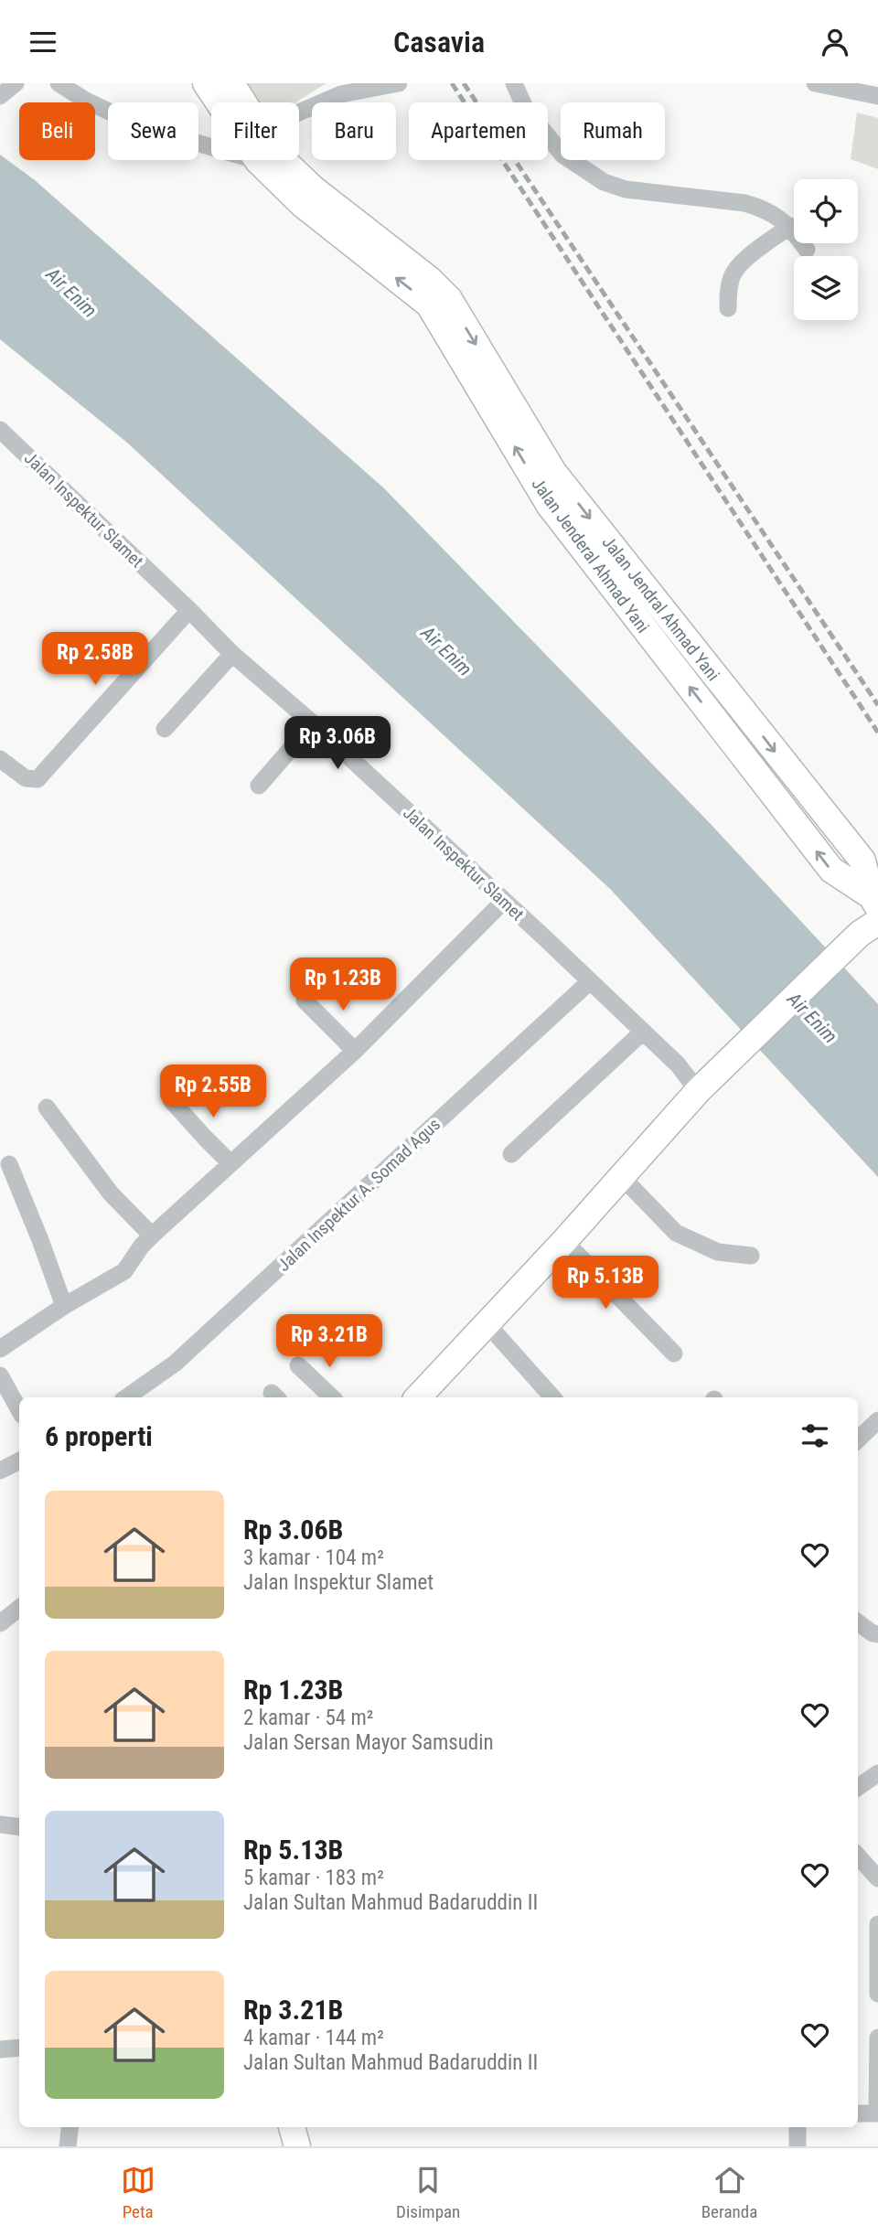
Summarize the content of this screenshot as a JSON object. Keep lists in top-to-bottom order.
{
  "streets": {
    "highway": ["Jalan Jenderal Ahmad Yani", "Jalan Jendral Ahmad Yani"],
    "street": ["Jalan Inspektur Slamet", "Jalan Inspektur A. Somad Agus"]
  },
  "crossings": [
    ["Jalan Inspektur Slamet", "Jalan Inspektur A. Somad Agus"],
    ["Jalan Jenderal Ahmad Yani", "Jalan Jendral Ahmad Yani"]
  ],
  "one_way": ["Jalan Jenderal Ahmad Yani", "Jalan Jendral Ahmad Yani"],
  "water": ["Air Enim"],
  "page": {
    "header": "Casavia",
    "chip": [
      "Beli",
      "Sewa",
      "Filter",
      "Baru",
      "Apartemen",
      "Rumah"
    ],
    "price": [
      "Rp 2.58B",
      "Rp 3.06B",
      "Rp 1.23B",
      "Rp 2.55B",
      "Rp 5.13B",
      "Rp 3.21B"
    ],
    "heading": "6 properti",
    "list": [
      {
        "name": "Rp 3.06B",
        "note": "3 kamar · 104 m² · Jalan Inspektur Slamet"
      },
      {
        "name": "Rp 1.23B",
        "note": "2 kamar · 54 m² · Jalan Sersan Mayor Samsudin"
      },
      {
        "name": "Rp 5.13B",
        "note": "5 kamar · 183 m² · Jalan Sultan Mahmud Badaruddin II"
      },
      {
        "name": "Rp 3.21B",
        "note": "4 kamar · 144 m² · Jalan Sultan Mahmud Badaruddin II"
      }
    ],
    "tabs": ["Peta", "Disimpan", "Beranda"]
  }
}
